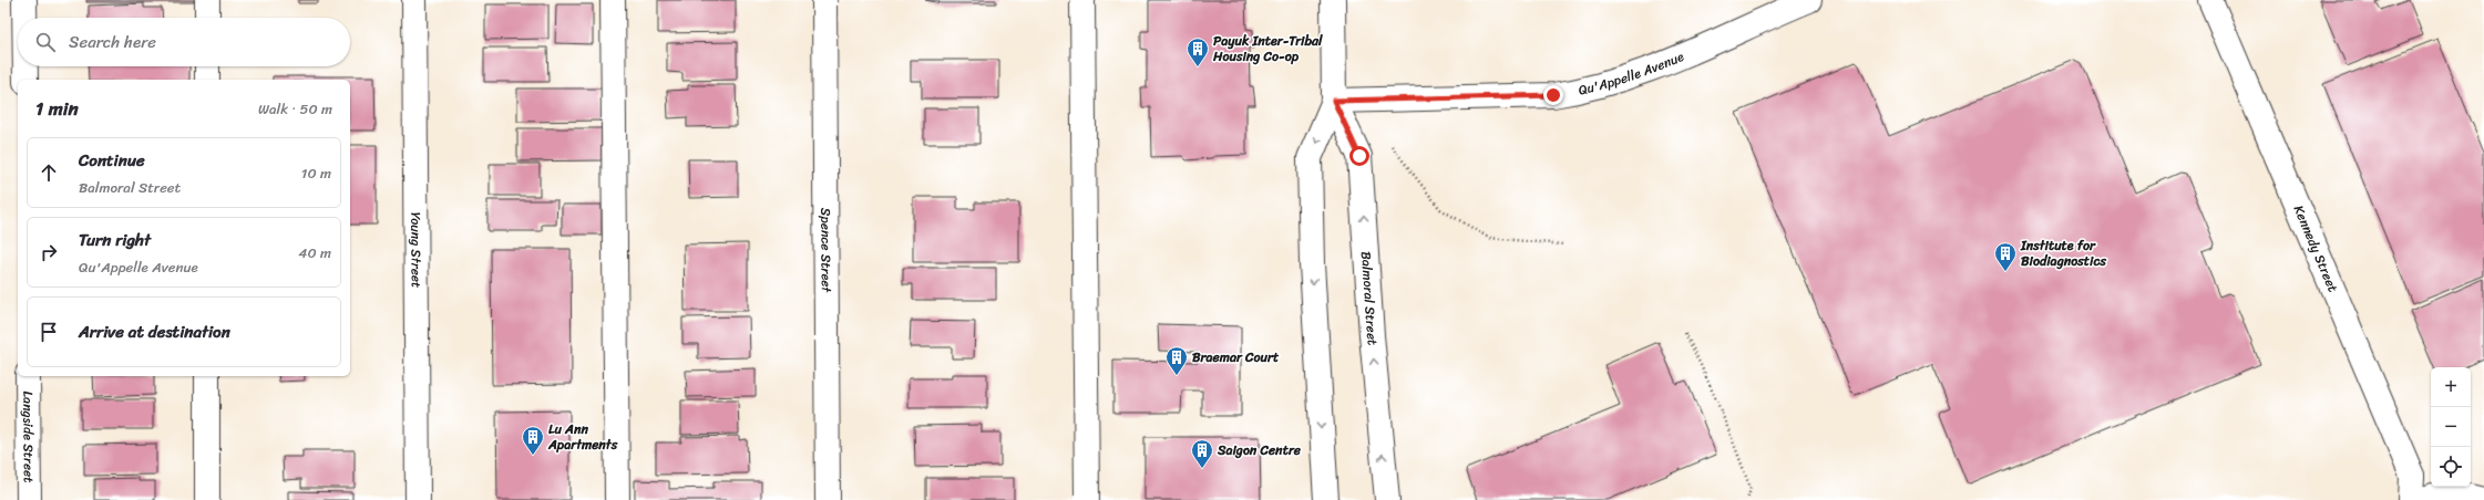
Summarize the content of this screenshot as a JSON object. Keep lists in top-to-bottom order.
{
  "streets": {
    "street": [
      "Qu'Appelle Avenue",
      "Kennedy Street",
      "Young Street",
      "Spence Street",
      "Balmoral Street",
      "Langside Street"
    ]
  },
  "crossings": [
    ["Qu'Appelle Avenue", "Balmoral Street"]
  ],
  "places": {
    "building": [
      "Payuk Inter-Tribal Housing Co-op",
      "Institute for Biodiagnostics",
      "Braemar Court",
      "Lu Ann Apartments",
      "Saigon Centre"
    ]
  },
  "page": {
    "search": "Search here",
    "heading": ["1 min", "Walk · 50 m"],
    "list": [
      ["Continue", "Balmoral Street", "10 m"],
      ["Turn right", "Qu'Appelle Avenue", "40 m"],
      "Arrive at destination"
    ],
    "map_buttons": ["+", "−"]
  }
}
